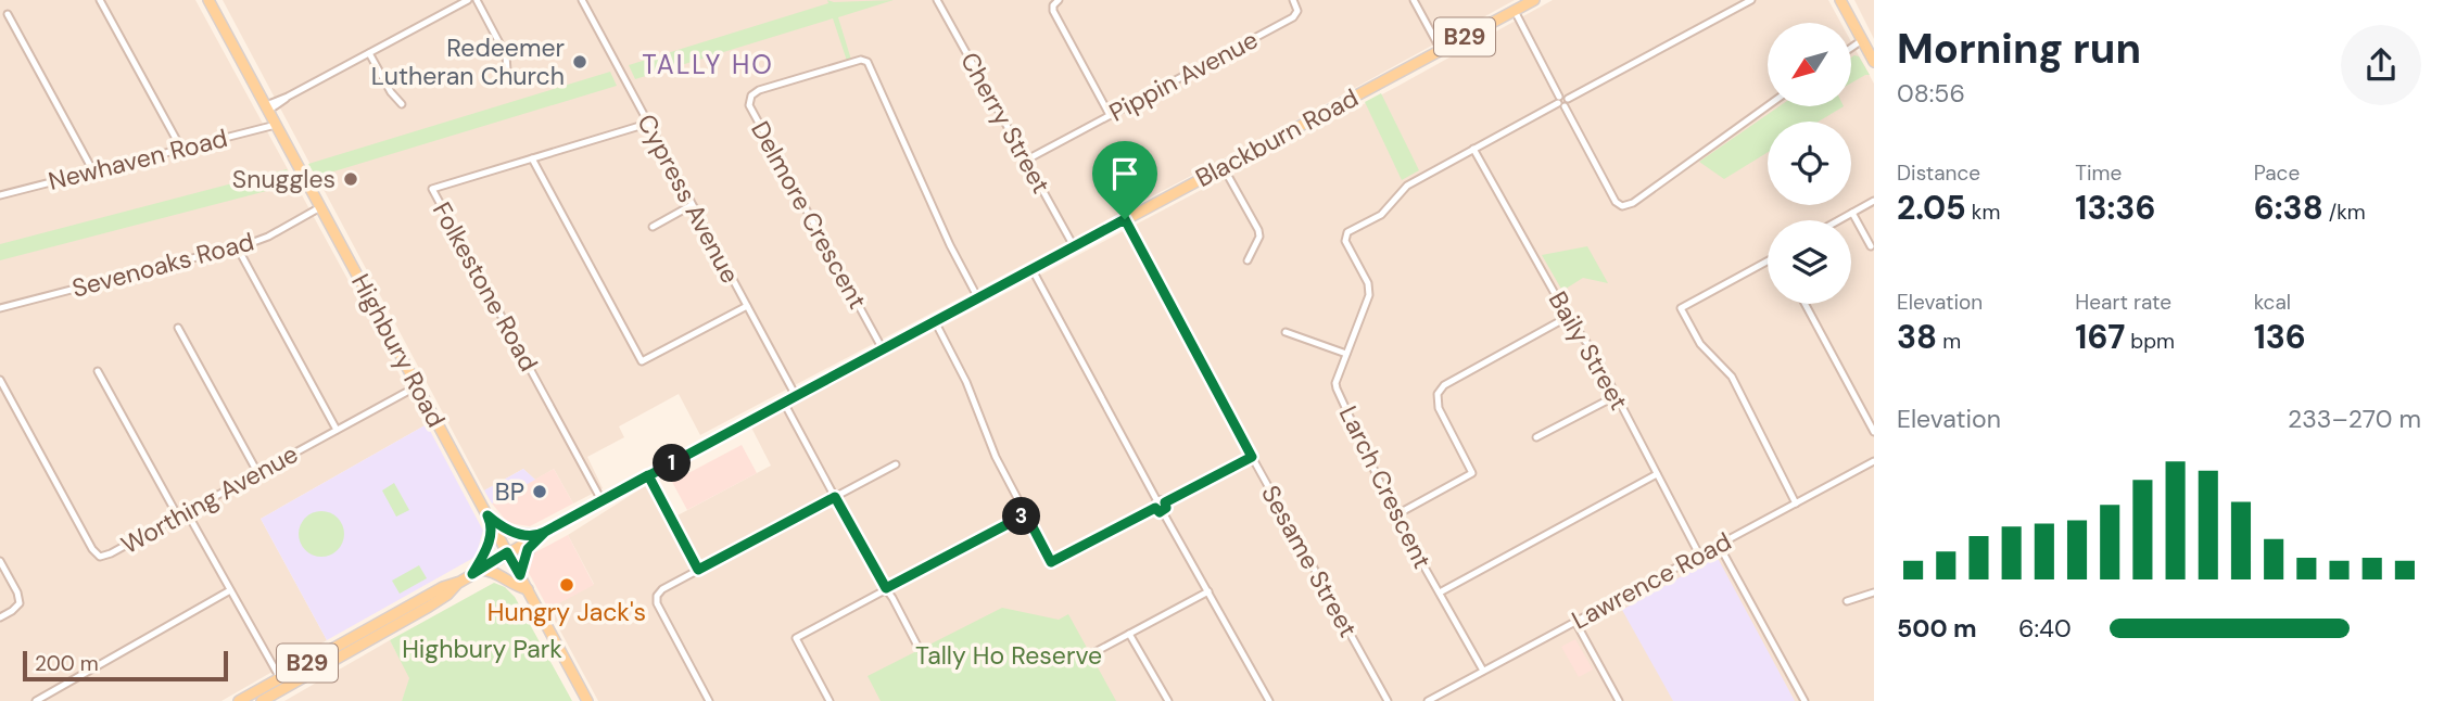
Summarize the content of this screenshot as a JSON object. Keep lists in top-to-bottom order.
{
  "streets": {
    "main road": ["B29", "Blackburn Road", "Highbury Road"],
    "street": [
      "Pippin Avenue",
      "Cherry Street",
      "Newhaven Road",
      "Cypress Avenue",
      "Delmore Crescent",
      "Sevenoaks Road",
      "Folkestone Road",
      "Baily Street",
      "Larch Crescent",
      "Worthing Avenue",
      "Sesame Street",
      "Lawrence Road"
    ]
  },
  "crossings": [
    ["Pippin Avenue", "Cherry Street"],
    ["Cherry Street", "Blackburn Road"],
    ["Blackburn Road", "Cypress Avenue"],
    ["Blackburn Road", "Delmore Crescent"],
    ["Blackburn Road", "Folkestone Road"],
    ["Blackburn Road", "Highbury Road"],
    ["Blackburn Road", "Sesame Street"],
    ["Newhaven Road", "Highbury Road"],
    ["Cypress Avenue", "Folkestone Road"],
    ["Sevenoaks Road", "Highbury Road"],
    ["Highbury Road", "Worthing Avenue"],
    ["Baily Street", "Larch Crescent"],
    ["Baily Street", "Lawrence Road"],
    ["Larch Crescent", "Lawrence Road"]
  ],
  "districts": ["TALLY HO"],
  "parks": ["Highbury Park", "Tally Ho Reserve"],
  "places": [
    "Redeemer Lutheran Church",
    "Snuggles",
    "BP",
    "Hungry Jack's"
  ],
  "scale_bar": "200 m",
  "north": "bottom left",
  "page": {
    "heading": ["Morning run", "08:56"],
    "stats": [
      ["Distance", "2.05 km"],
      ["Time", "13:36"],
      ["Pace", "6:38 /km"],
      ["Elevation", "38 m"],
      ["Heart rate", "167 bpm"],
      ["kcal", "136"]
    ],
    "chart": ["Elevation", "233–270 m"],
    "pins": ["1", "3"],
    "list": [
      {
        "name": "500 m",
        "note": "6:40"
      }
    ],
    "scale": "200 m"
  }
}
